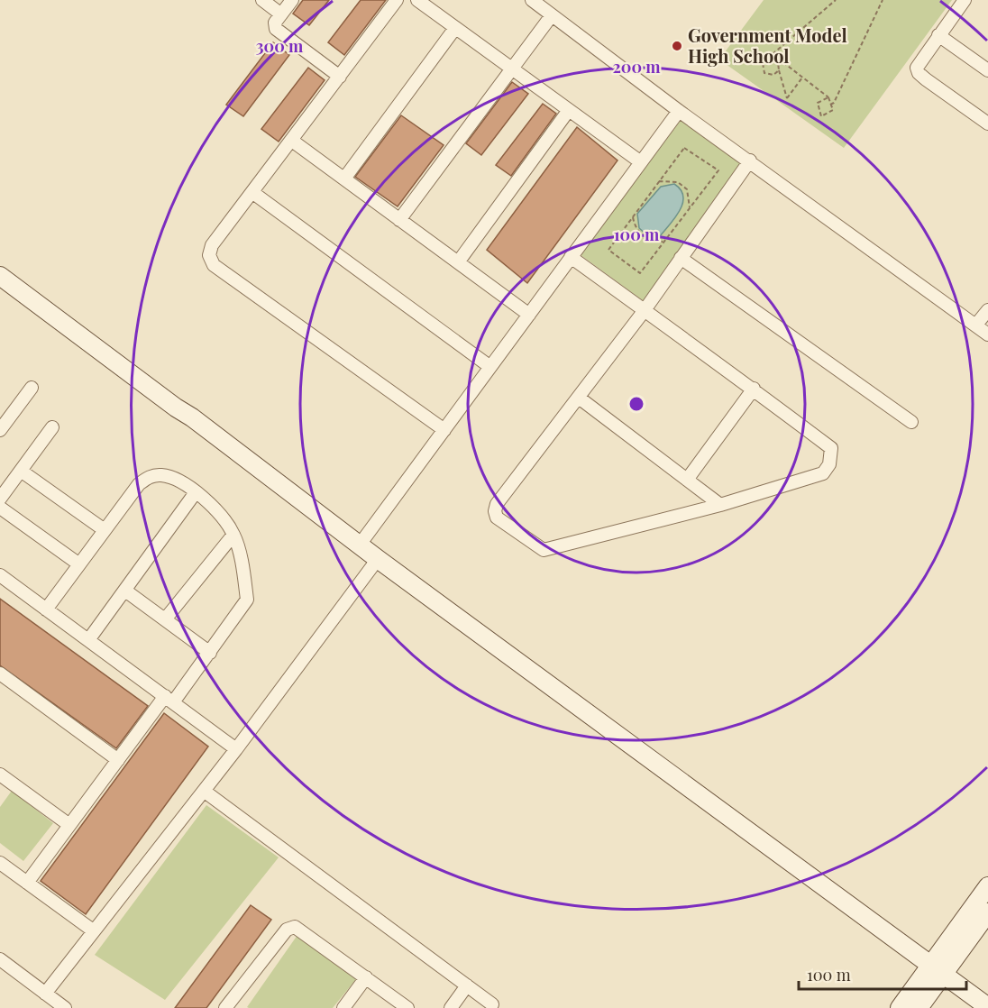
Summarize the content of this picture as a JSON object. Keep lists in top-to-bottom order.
{
  "places": ["Government Model High School"],
  "scale_bar": "100 m",
  "rings": ["300 m", "200 m", "100 m"]
}
